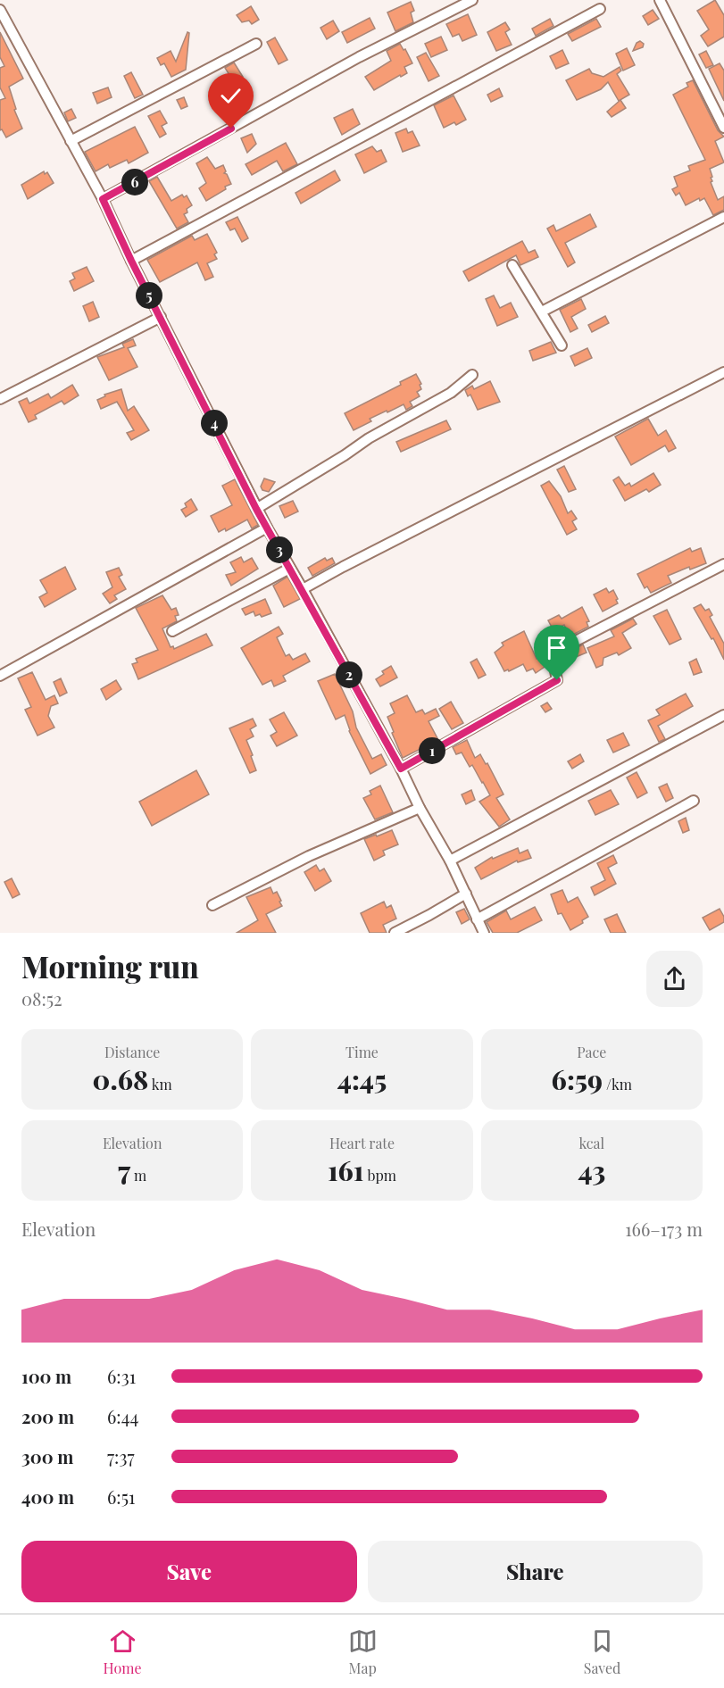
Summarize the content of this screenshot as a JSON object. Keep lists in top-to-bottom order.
{
  "page": {
    "pins": [
      "6",
      "5",
      "4",
      "3",
      "2",
      "1"
    ],
    "heading": ["Morning run", "08:52"],
    "stats": [
      ["Distance", "0.68 km"],
      ["Time", "4:45"],
      ["Pace", "6:59 /km"],
      ["Elevation", "7 m"],
      ["Heart rate", "161 bpm"],
      ["kcal", "43"]
    ],
    "chart": ["Elevation", "166–173 m"],
    "list": [
      {
        "name": "100 m",
        "note": "6:31"
      },
      {
        "name": "200 m",
        "note": "6:44"
      },
      {
        "name": "300 m",
        "note": "7:37"
      },
      {
        "name": "400 m",
        "note": "6:51"
      }
    ],
    "buttons": ["Save", "Share"],
    "tabs": ["Home", "Map", "Saved"]
  }
}
